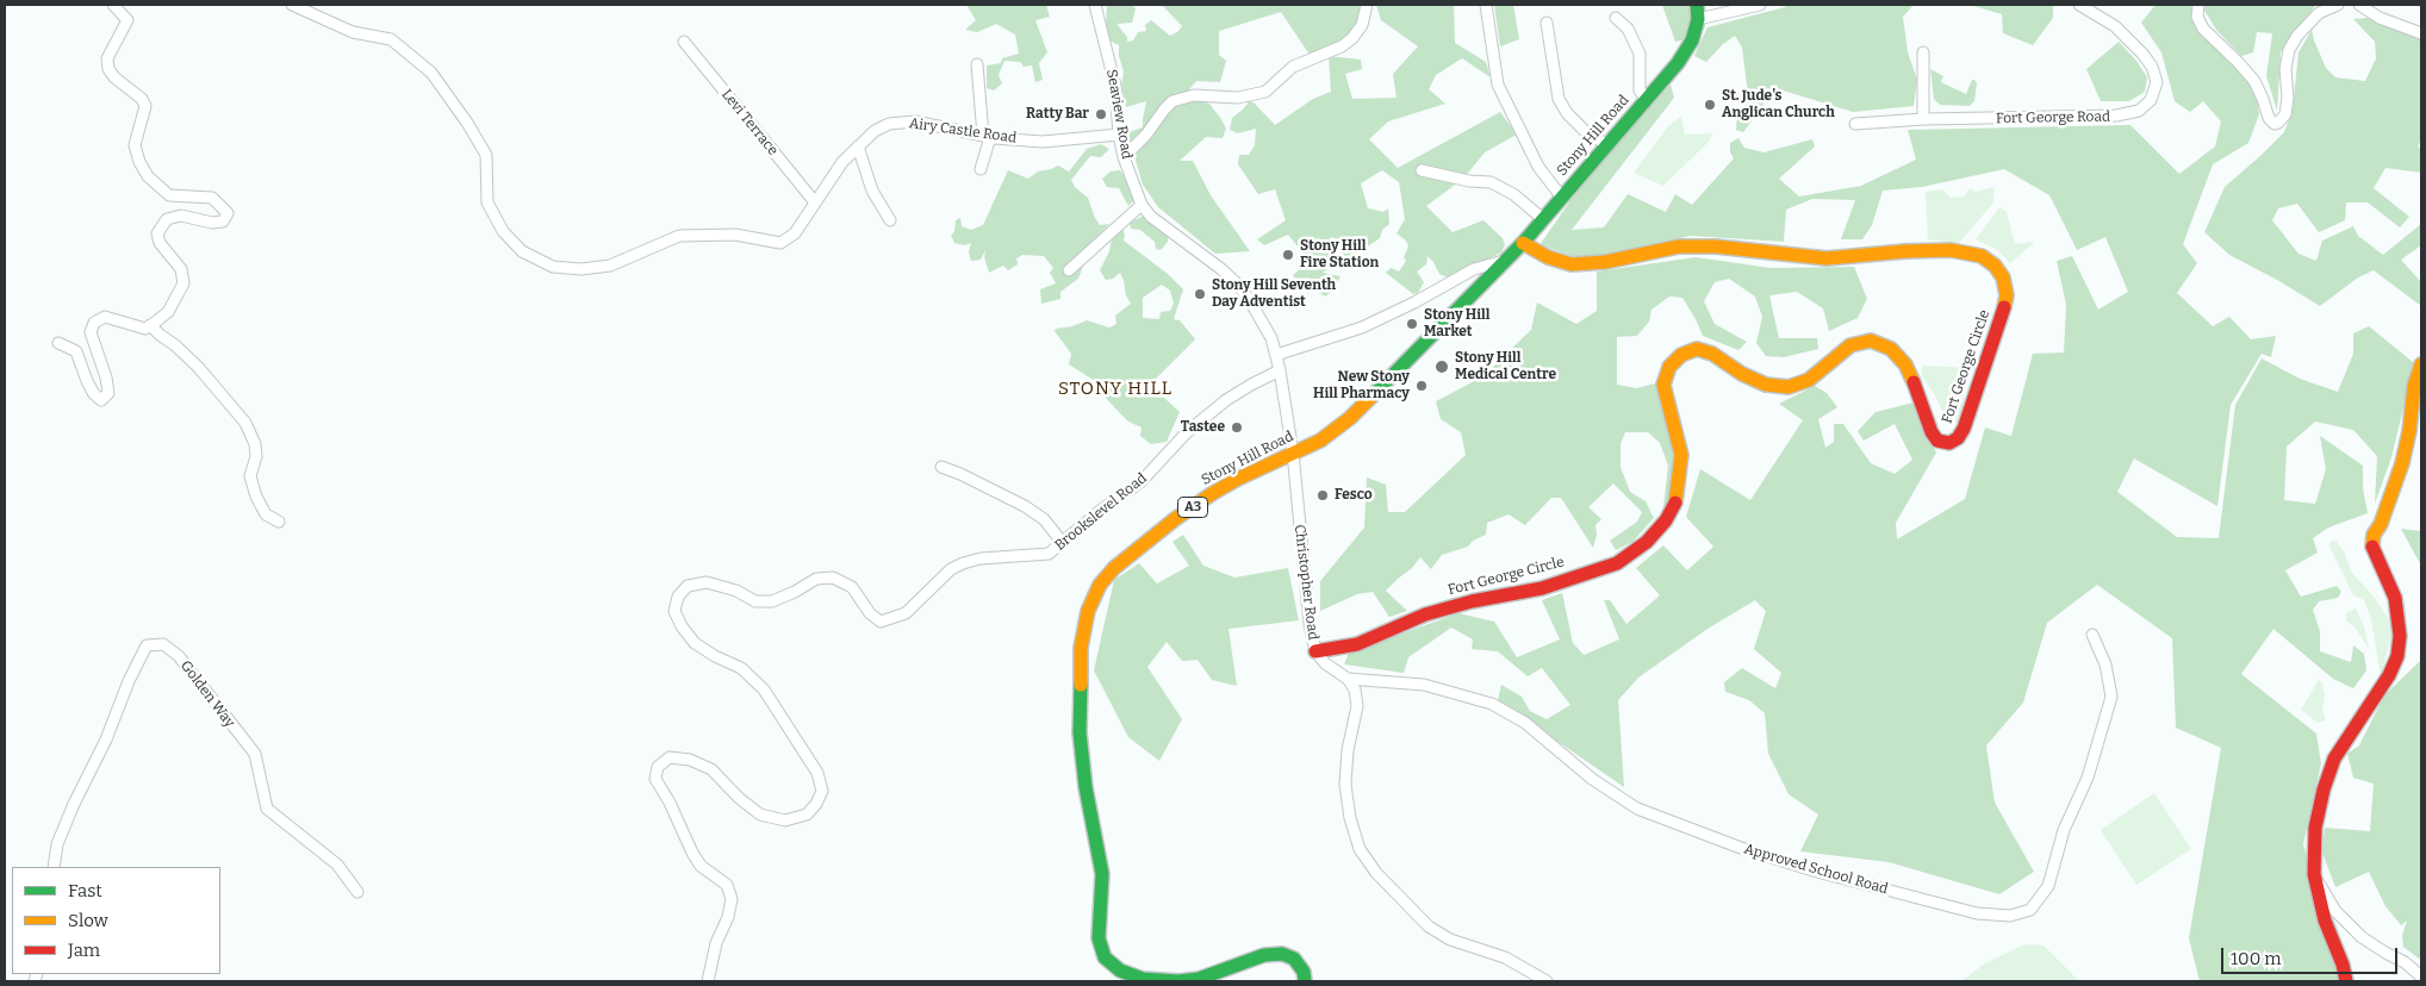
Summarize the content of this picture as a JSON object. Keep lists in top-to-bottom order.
{
  "streets": {
    "street": [
      "Seaview Road",
      "Fort George Road",
      "Levi Terrace",
      "Airy Castle Road",
      "Stony Hill Road",
      "Fort George Circle",
      "A3",
      "Brookslevel Road",
      "Christopher Road",
      "Golden Way",
      "Approved School Road"
    ]
  },
  "crossings": [
    ["Seaview Road", "Airy Castle Road"],
    ["Seaview Road", "Stony Hill Road"],
    ["Seaview Road", "Brookslevel Road"],
    ["Seaview Road", "Christopher Road"],
    ["Levi Terrace", "Airy Castle Road"],
    ["Stony Hill Road", "Fort George Circle"],
    ["Stony Hill Road", "Christopher Road"],
    ["Fort George Circle", "Christopher Road"],
    ["Christopher Road", "Approved School Road"]
  ],
  "districts": ["STONY HILL"],
  "places": [
    "St. Jude's Anglican Church",
    "Ratty Bar",
    "Stony Hill Fire Station",
    "Stony Hill Seventh Day Adventist",
    "Stony Hill Market",
    "Stony Hill Medical Centre",
    "New Stony Hill Pharmacy",
    "Tastee",
    "Fesco"
  ],
  "legend": ["Fast", "Slow", "Jam"],
  "scale_bar": "100 m"
}
